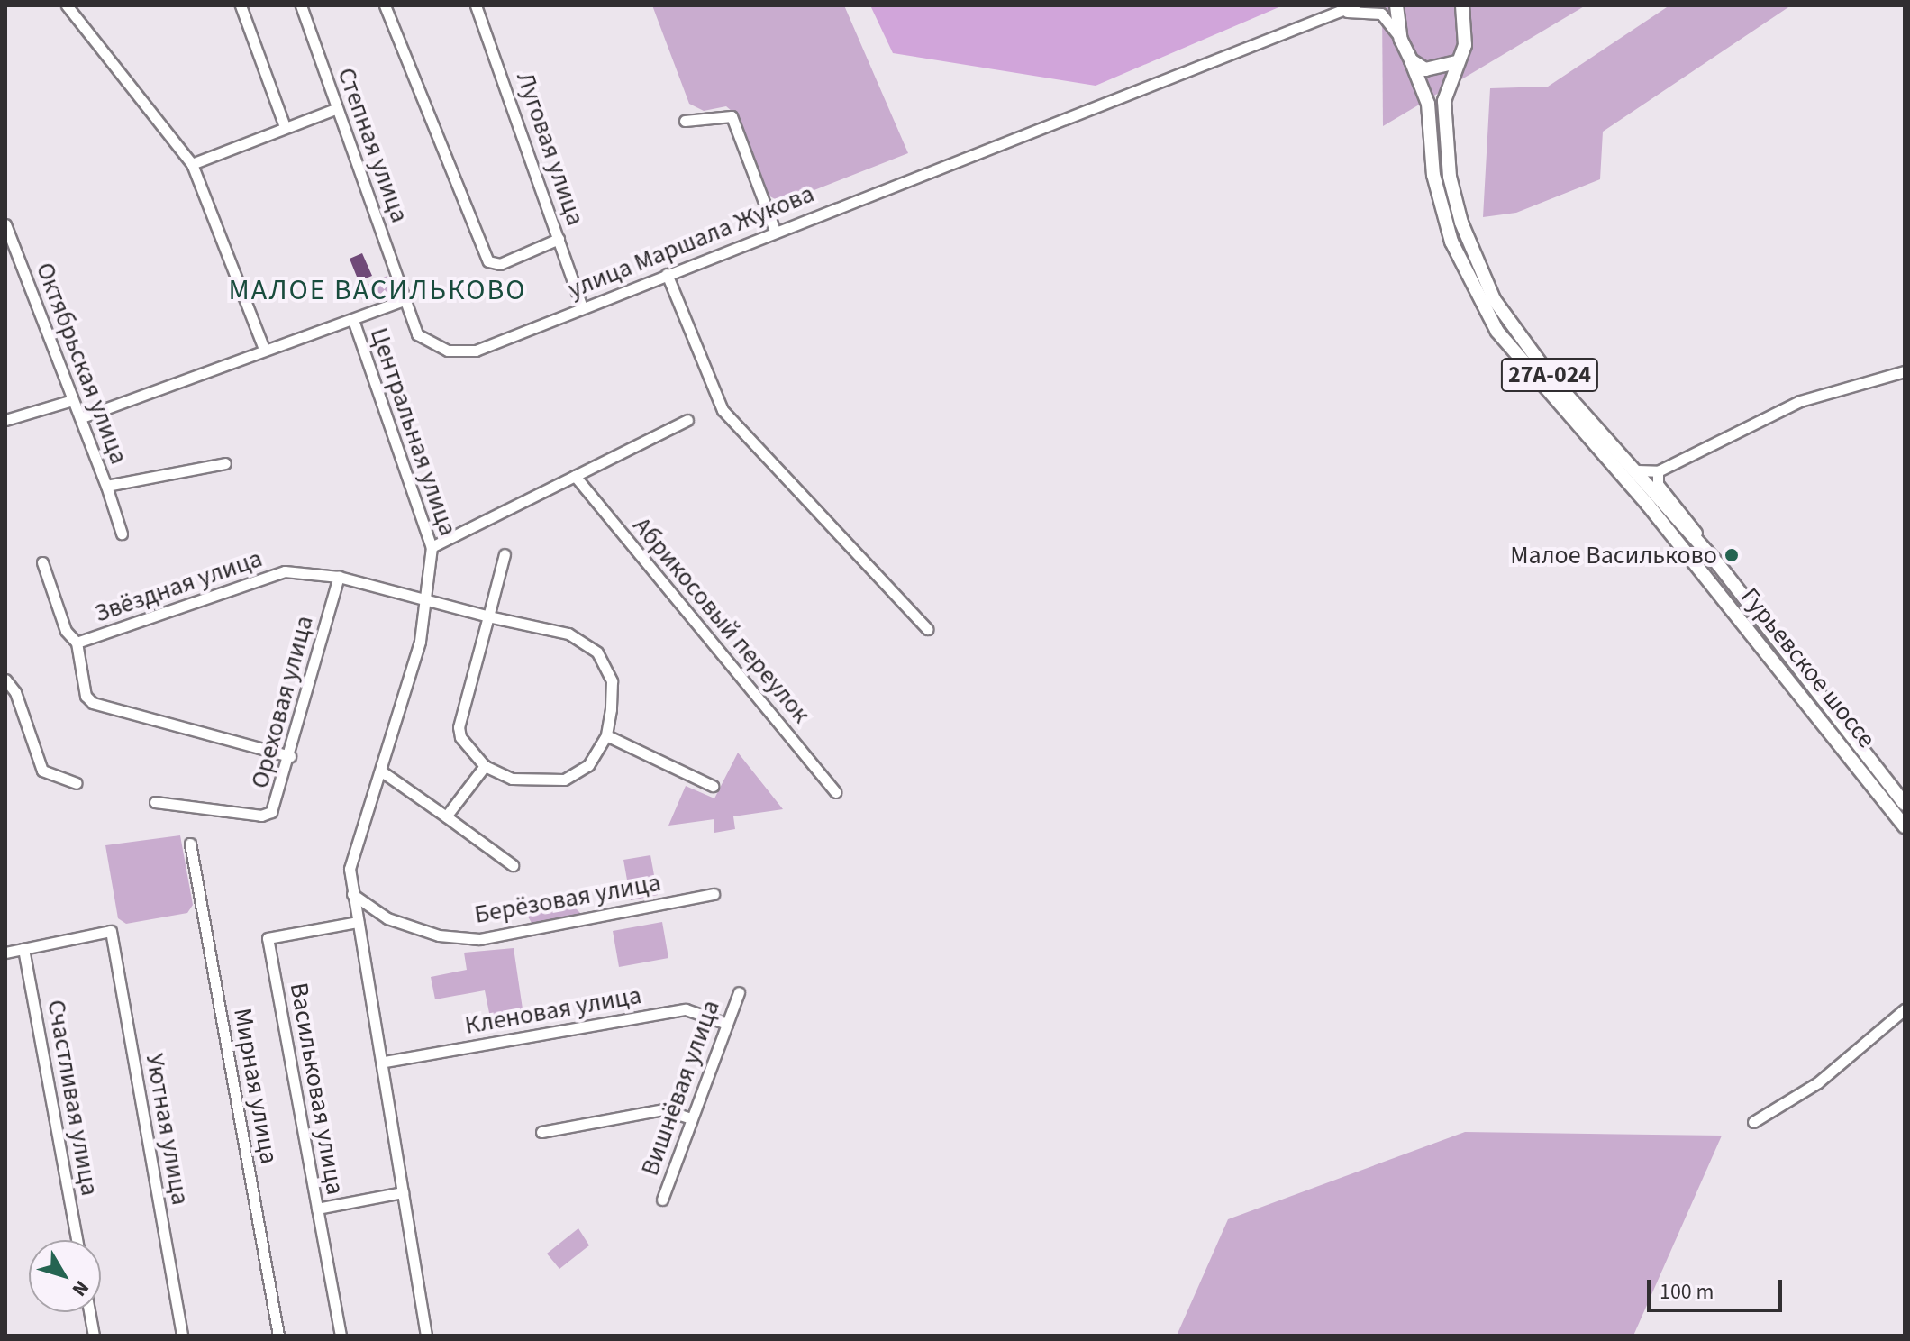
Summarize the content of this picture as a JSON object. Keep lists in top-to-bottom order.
{
  "streets": {
    "main road": ["27А-024", "Гурьевское шоссе"],
    "street": [
      "Степная улица",
      "Луговая улица",
      "улица Маршала Жукова",
      "Октябрьская улица",
      "Центральная улица",
      "Звёздная улица",
      "Абрикосовый переулок",
      "Ореховая улица",
      "Берёзовая улица",
      "Кленовая улица",
      "Мирная улица",
      "Вишнёвая улица",
      "Васильковая улица",
      "Счастливая улица",
      "Уютная улица"
    ]
  },
  "crossings": [
    ["Степная улица", "улица Маршала Жукова"],
    ["Луговая улица", "улица Маршала Жукова"],
    ["улица Маршала Жукова", "27А-024"],
    ["27А-024", "Гурьевское шоссе"],
    ["Центральная улица", "Берёзовая улица"],
    ["Центральная улица", "Кленовая улица"],
    ["Центральная улица", "Васильковая улица"],
    ["Звёздная улица", "Ореховая улица"],
    ["Кленовая улица", "Вишнёвая улица"],
    ["Счастливая улица", "Уютная улица"]
  ],
  "districts": ["МАЛОЕ ВАСИЛЬКОВО"],
  "places": ["Малое Васильково"],
  "scale_bar": "100 m",
  "north": "bottom right"
}
